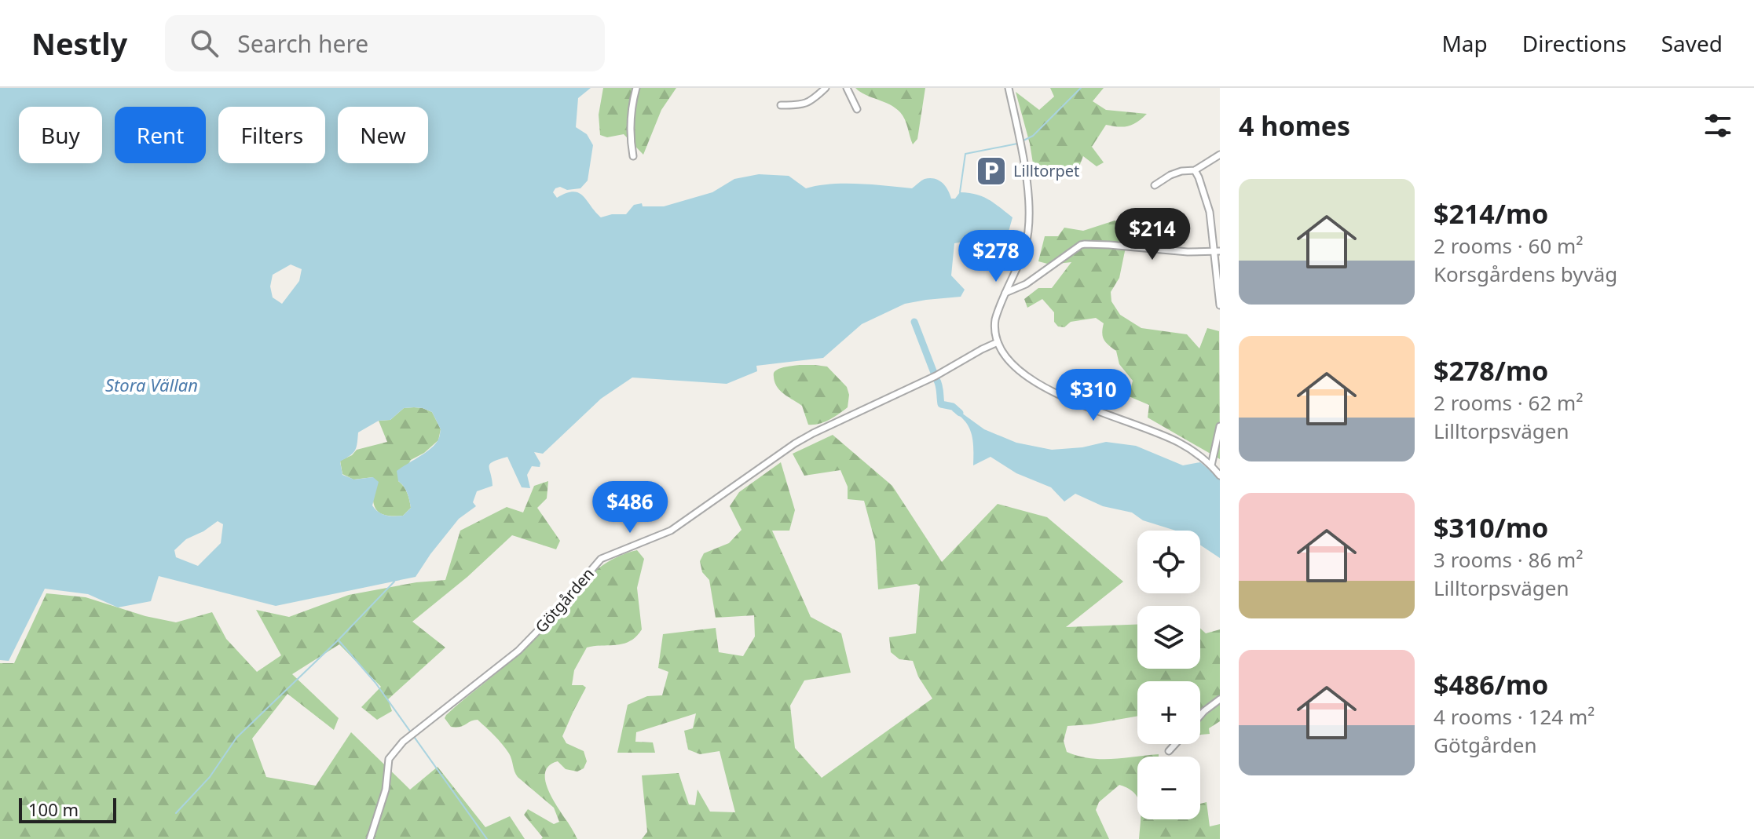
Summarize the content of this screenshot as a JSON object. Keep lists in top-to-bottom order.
{
  "streets": {
    "street": ["Götgården"]
  },
  "water": ["Stora Vällan"],
  "places": {
    "parking": ["Lilltorpet"]
  },
  "scale_bar": "100 m",
  "page": {
    "header": "Nestly",
    "search": "Search here",
    "nav": ["Map", "Directions", "Saved"],
    "heading": "4 homes",
    "chip": [
      "Buy",
      "Rent",
      "Filters",
      "New"
    ],
    "list": [
      {
        "name": "$214/mo",
        "note": "2 rooms · 60 m² · Korsgårdens byväg"
      },
      {
        "name": "$278/mo",
        "note": "2 rooms · 62 m² · Lilltorpsvägen"
      },
      {
        "name": "$310/mo",
        "note": "3 rooms · 86 m² · Lilltorpsvägen"
      },
      {
        "name": "$486/mo",
        "note": "4 rooms · 124 m² · Götgården"
      }
    ],
    "price": [
      "$214",
      "$278",
      "$310",
      "$486"
    ],
    "map_buttons": ["+", "−"],
    "scale": "100 m"
  }
}
